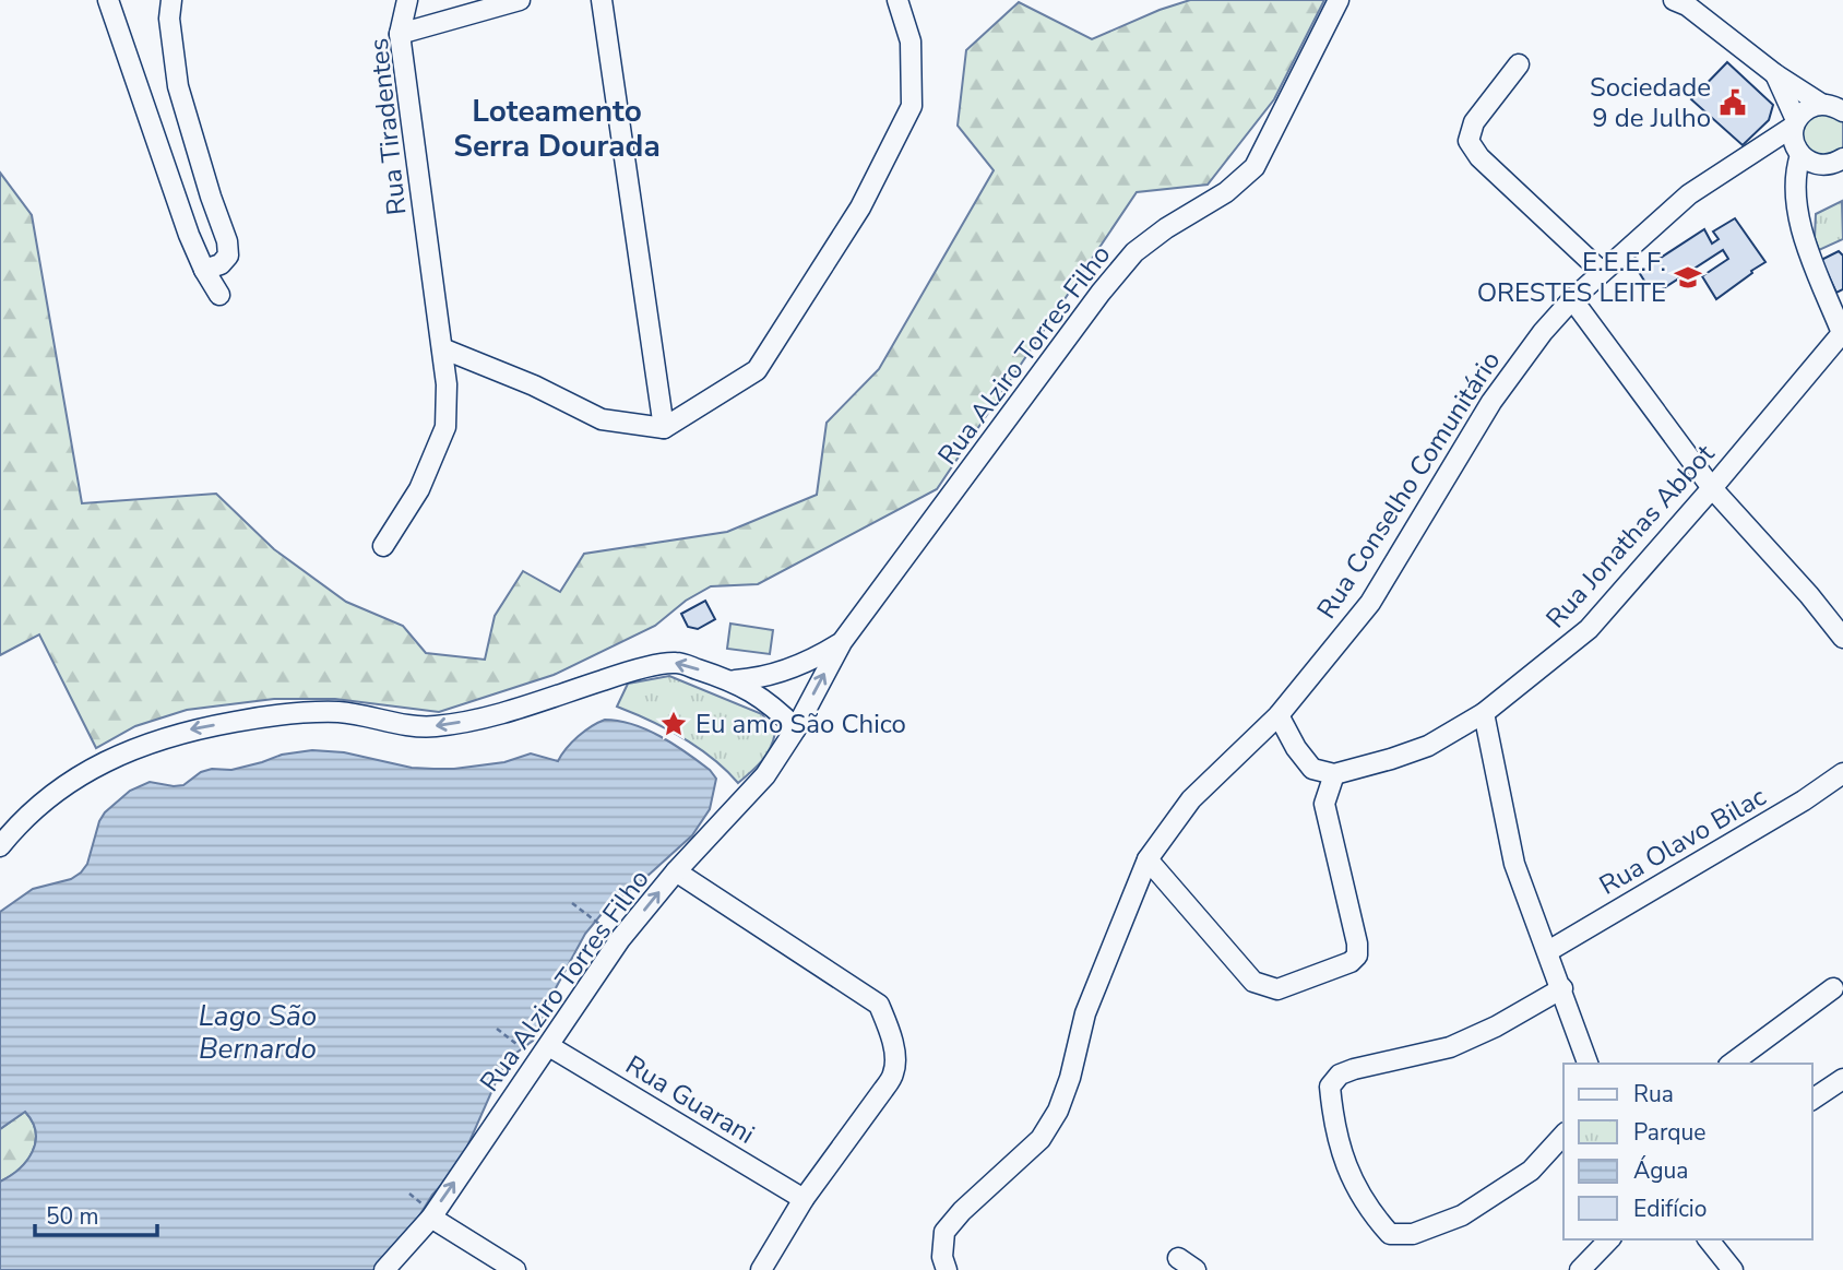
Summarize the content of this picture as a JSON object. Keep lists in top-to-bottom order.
{
  "streets": {
    "street": [
      "Rua Tiradentes",
      "Rua Alziro Torres Filho",
      "Rua Conselho Comunitário",
      "Rua Jonathas Abbot",
      "Rua Olavo Bilac",
      "Rua Guarani"
    ]
  },
  "crossings": [
    ["Rua Alziro Torres Filho", "Rua Guarani"]
  ],
  "districts": ["Loteamento Serra Dourada"],
  "water": ["Lago São Bernardo"],
  "places": {
    "public building": ["Sociedade 9 de Julho"],
    "school or university": ["E.E.E.F. ORESTES LEITE"],
    "place": ["Eu amo São Chico"]
  },
  "legend": [
    "Rua",
    "Parque",
    "Água",
    "Edifício"
  ],
  "scale_bar": "50 m"
}
